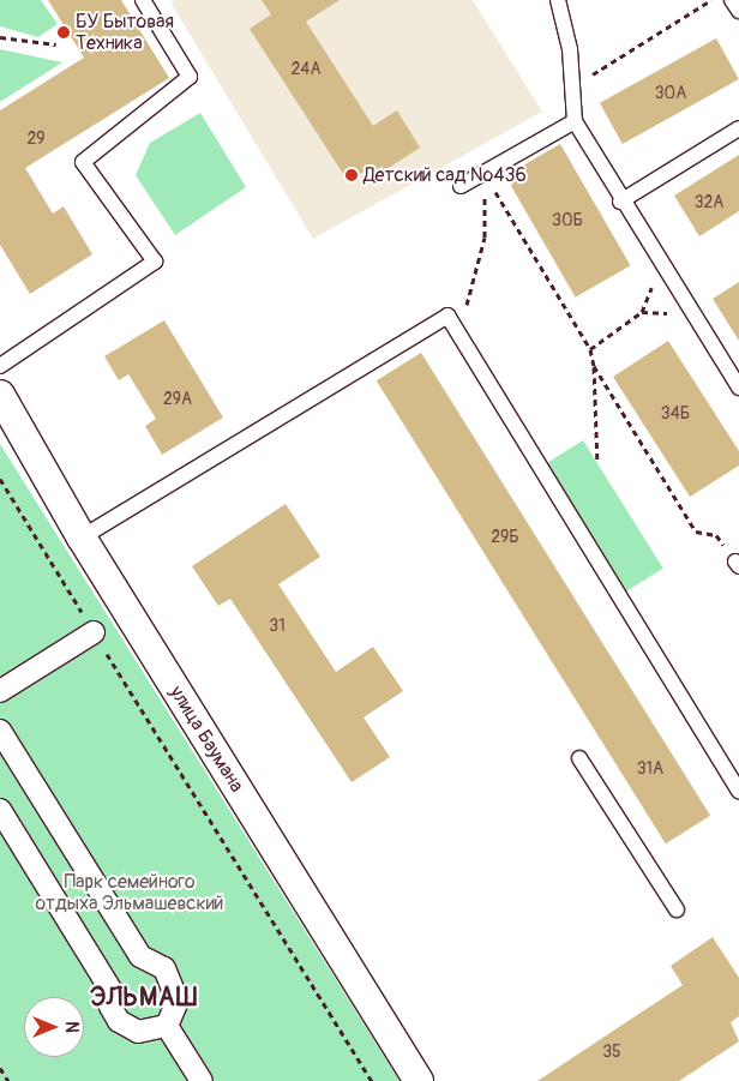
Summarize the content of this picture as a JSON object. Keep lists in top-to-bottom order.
{
  "streets": {
    "street": ["улица Баумана"]
  },
  "districts": ["ЭЛЬМАШ"],
  "parks": ["Парк семейного отдыха Эльмашевский"],
  "places": ["БУ Бытовая Техника", "Детский сад №436"],
  "house_numbers": [
    "24А",
    "30А",
    "29",
    "32А",
    "30Б",
    "29А",
    "34Б",
    "29Б",
    "31",
    "31А",
    "35"
  ],
  "north": "right"
}
